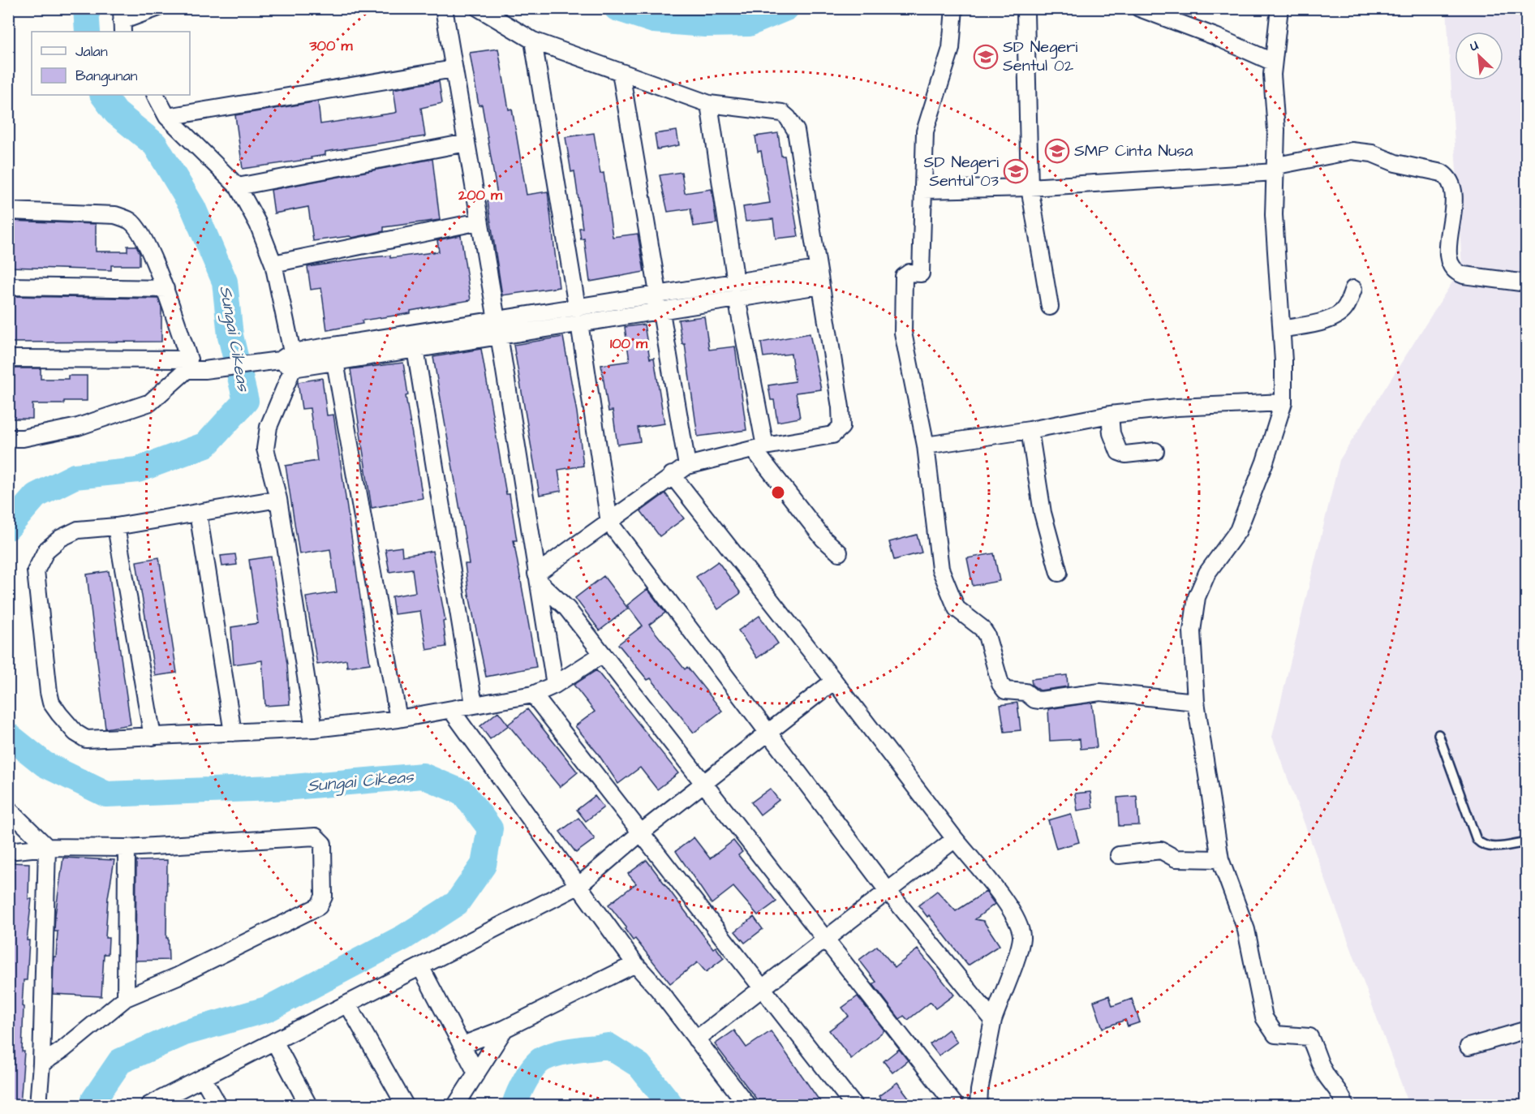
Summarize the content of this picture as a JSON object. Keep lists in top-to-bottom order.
{
  "water": ["Sungai Cikeas"],
  "places": {
    "school or university": ["SD Negeri Sentul 02", "SMP Cinta Nusa", "SD Negeri Sentul 03"]
  },
  "legend": ["Jalan", "Bangunan"],
  "north": "top left",
  "rings": ["300 m", "200 m", "100 m"]
}
